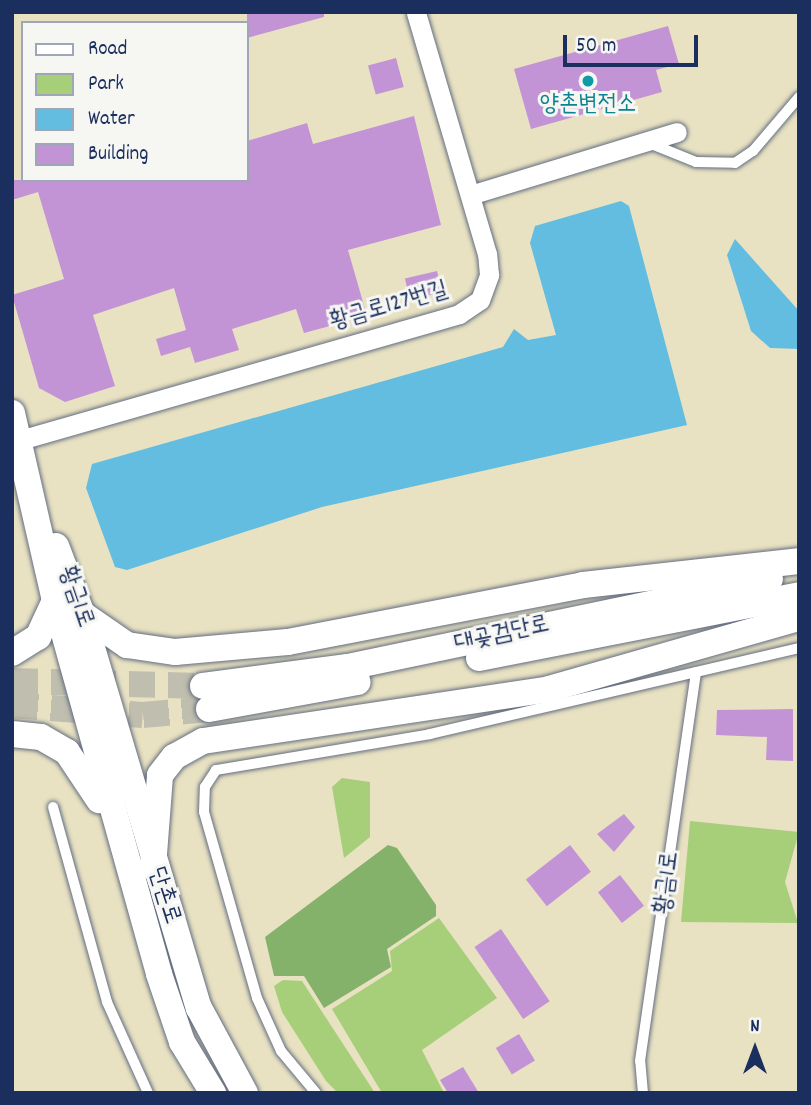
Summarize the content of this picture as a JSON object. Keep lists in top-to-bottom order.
{
  "streets": {
    "main road": ["황금1로", "대곶검단로", "단촌로"],
    "street": ["황금로127번길"]
  },
  "crossings": [
    ["황금로127번길", "황금1로"],
    ["황금1로", "단촌로"]
  ],
  "places": ["양촌변전소"],
  "legend": [
    "Road",
    "Park",
    "Water",
    "Building"
  ],
  "scale_bar": "50 m",
  "north": "top"
}
